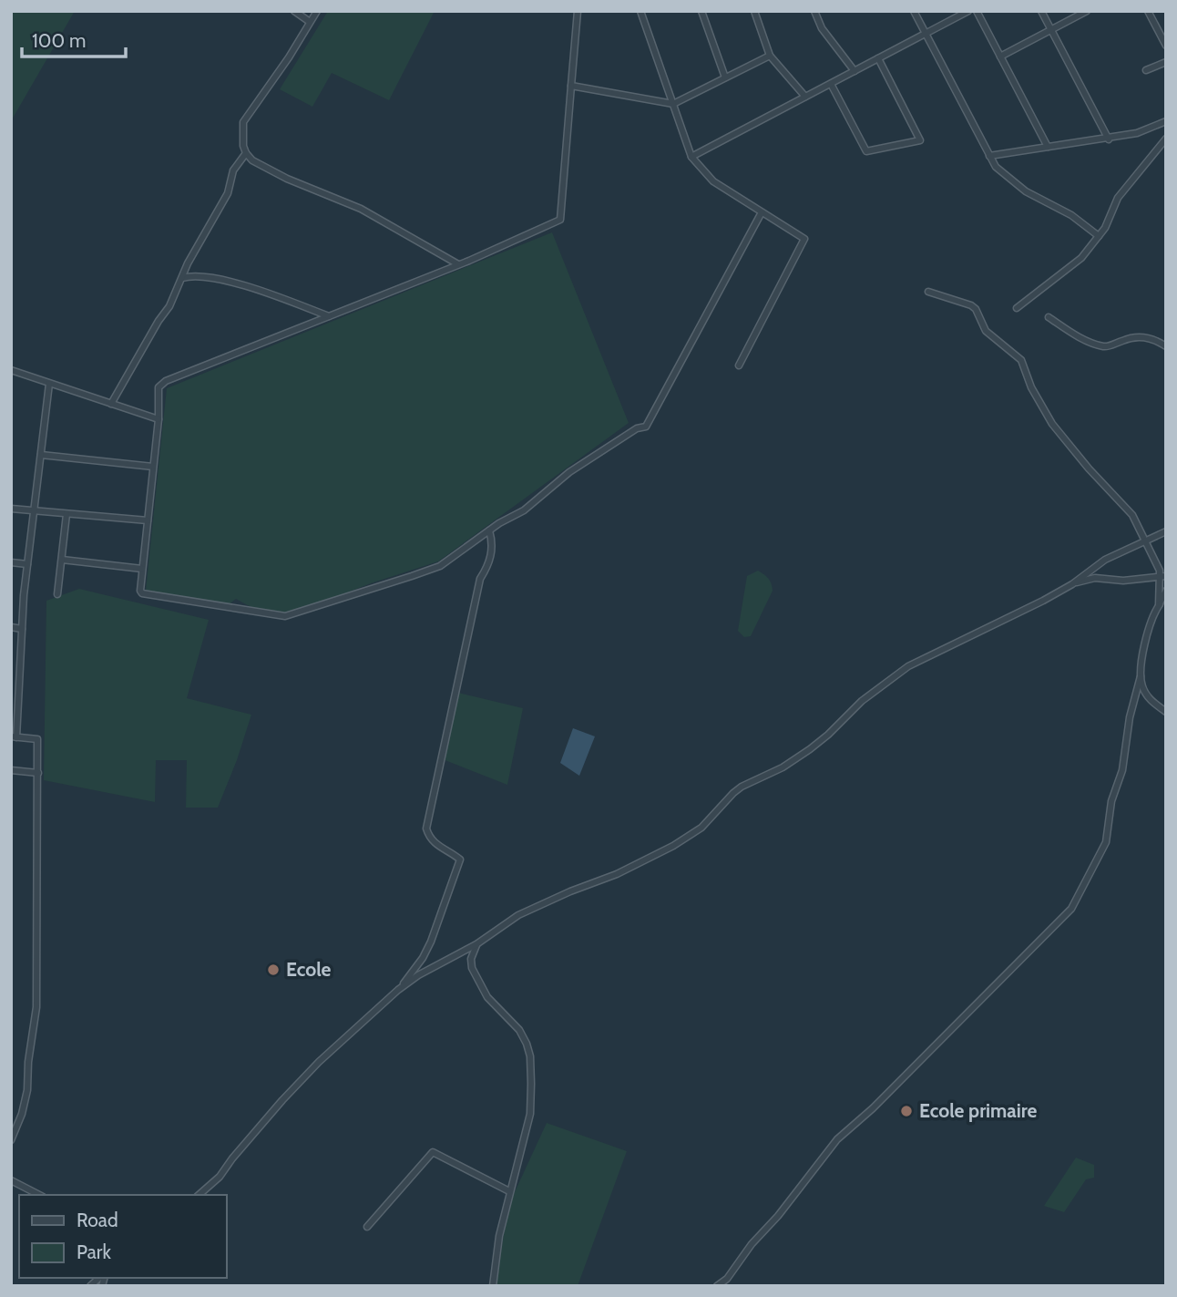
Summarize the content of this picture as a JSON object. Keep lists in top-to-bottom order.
{
  "places": ["Ecole", "Ecole primaire"],
  "legend": ["Road", "Park"],
  "scale_bar": "100 m"
}
